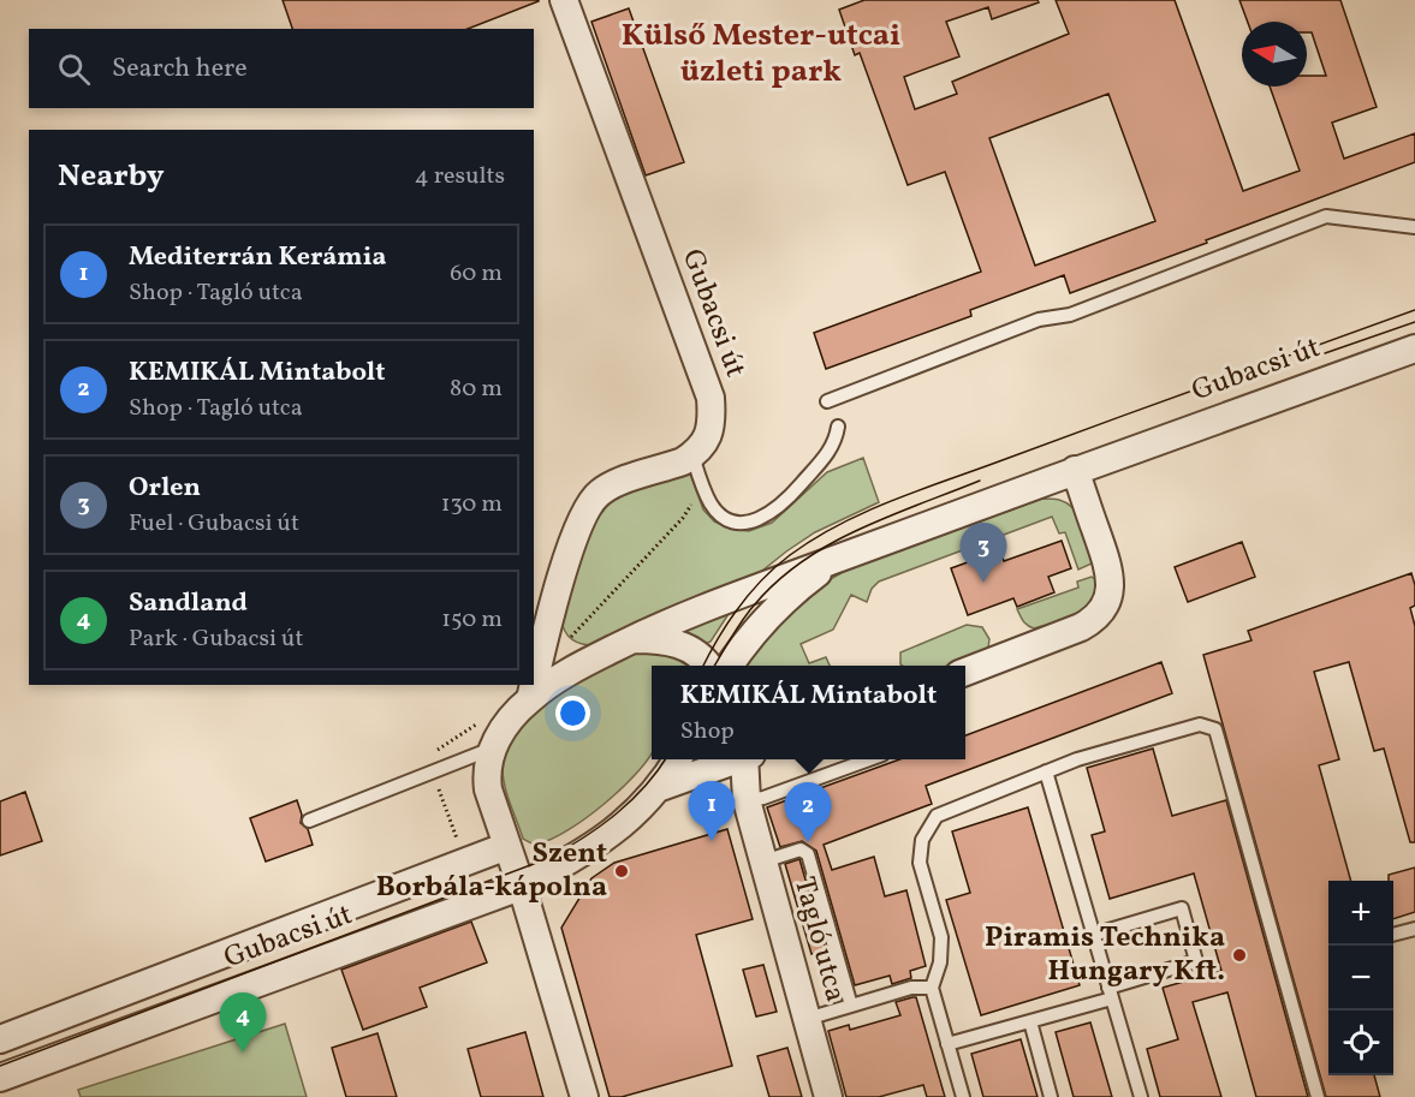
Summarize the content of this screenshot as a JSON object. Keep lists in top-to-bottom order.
{
  "streets": {
    "street": ["Gubacsi út", "Tagló utca"]
  },
  "districts": ["Külső Mester-utcai üzleti park"],
  "places": ["Szent Borbála-kápolna", "Piramis Technika Hungary Kft."],
  "north": "left",
  "page": {
    "search": "Search here",
    "heading": ["Nearby", "4 results"],
    "list": [
      {
        "mark": "1",
        "name": "Mediterrán Kerámia",
        "note": "Shop · Tagló utca",
        "value": "60 m"
      },
      {
        "mark": "2",
        "name": "KEMIKÁL Mintabolt",
        "note": "Shop · Tagló utca",
        "value": "80 m"
      },
      {
        "mark": "3",
        "name": "Orlen",
        "note": "Fuel · Gubacsi út",
        "value": "130 m"
      },
      {
        "mark": "4",
        "name": "Sandland",
        "note": "Park · Gubacsi út",
        "value": "150 m"
      }
    ],
    "pins": [
      "3",
      "1",
      "2",
      "4"
    ],
    "popup": ["KEMIKÁL Mintabolt", "Shop"],
    "map_buttons": ["+", "−"]
  }
}
